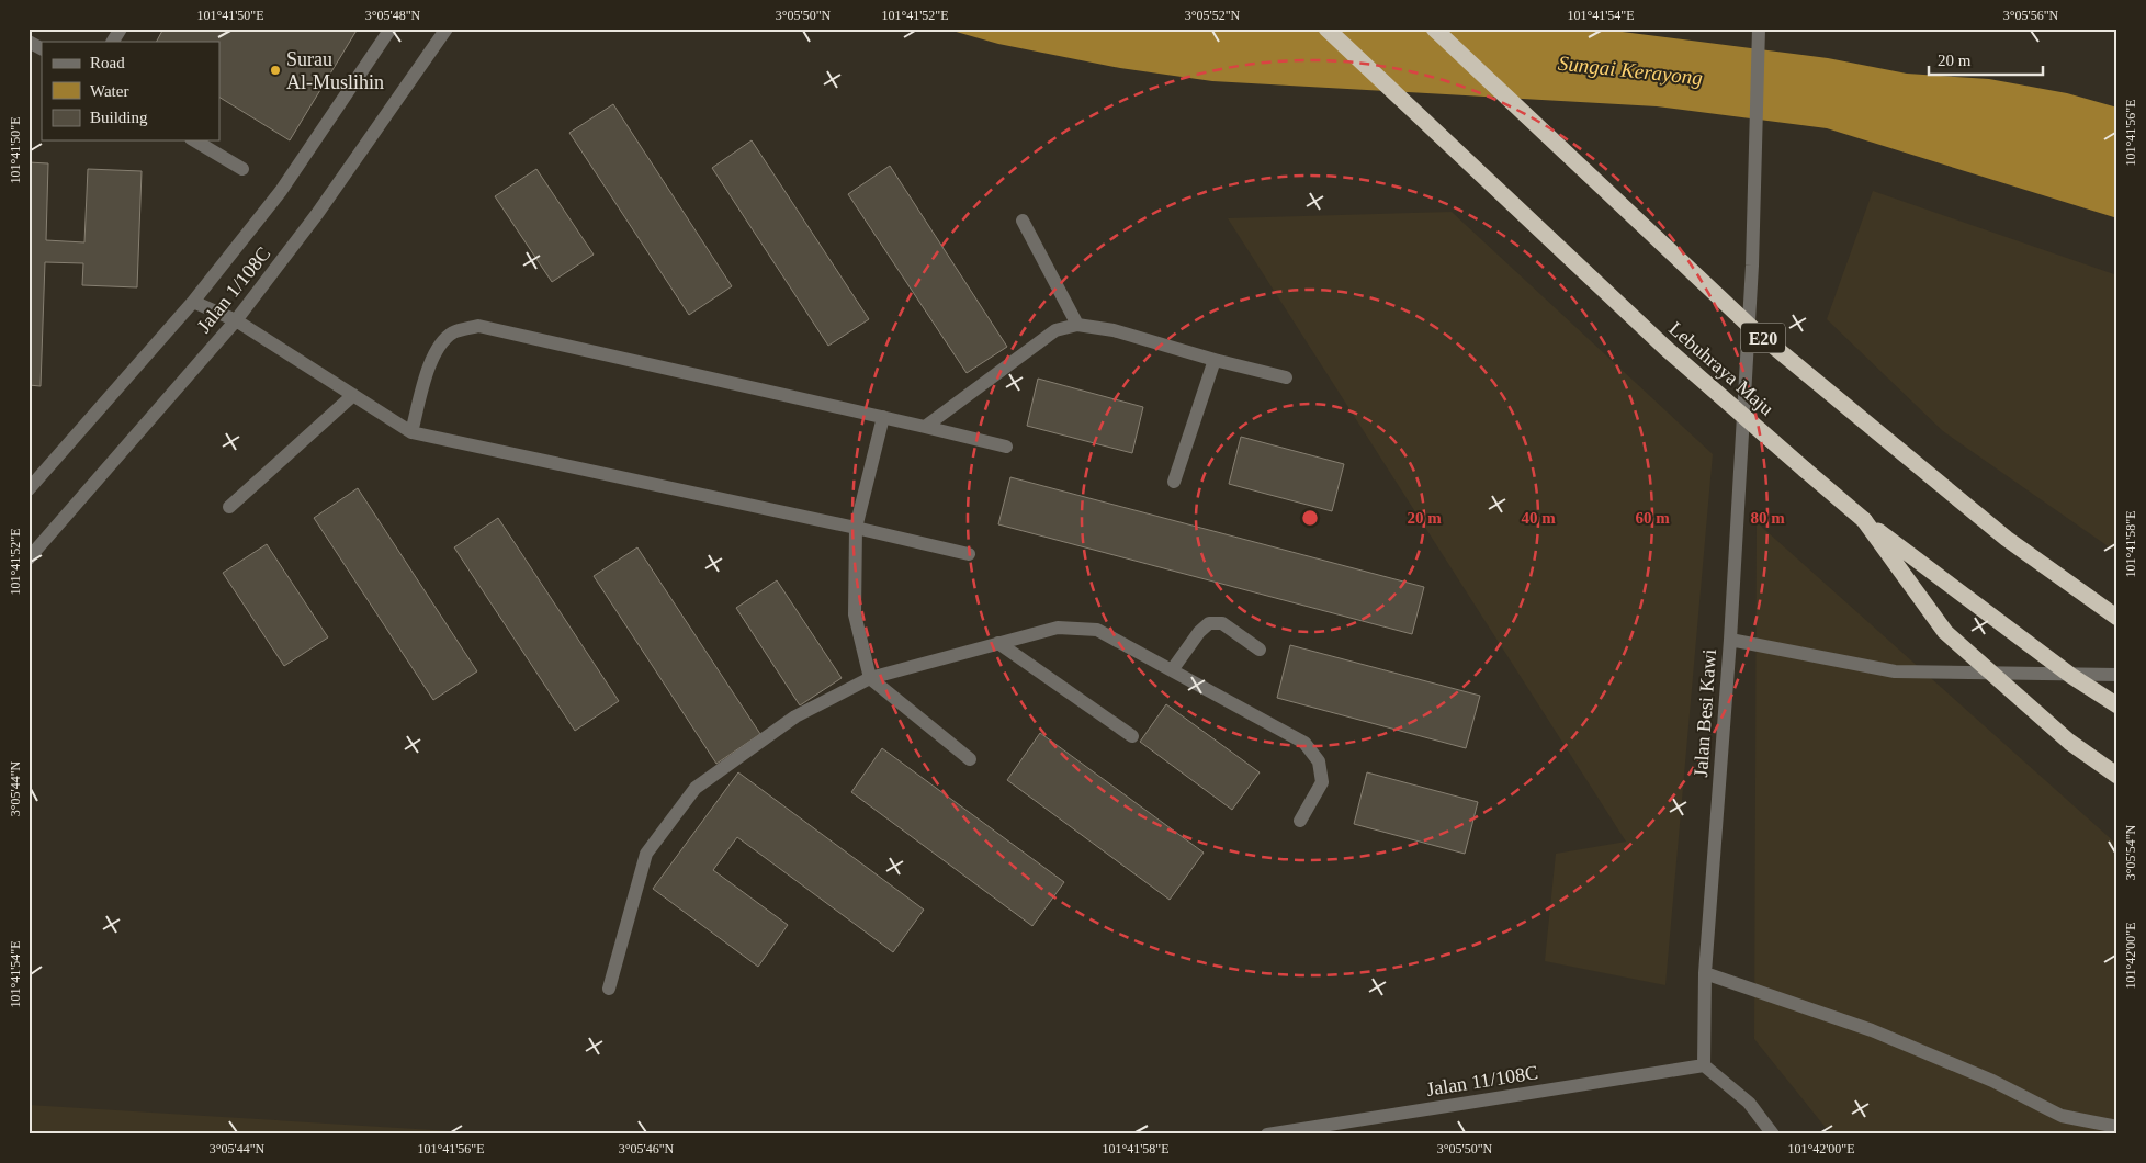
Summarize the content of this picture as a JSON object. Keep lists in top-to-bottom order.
{
  "streets": {
    "highway": ["E20", "Lebuhraya Maju"],
    "street": ["Jalan 1/108C", "Jalan Besi Kawi", "Jalan 11/108C"]
  },
  "crossings": [
    ["Jalan Besi Kawi", "Jalan 11/108C"]
  ],
  "water": ["Sungai Kerayong"],
  "places": ["Surau Al-Muslihin"],
  "legend": ["Road", "Water", "Building"],
  "scale_bar": "20 m",
  "coordinates": [
    "101°41'50\"E",
    "3°05'48\"N",
    "3°05'50\"N",
    "101°41'52\"E",
    "3°05'52\"N",
    "101°41'54\"E",
    "3°05'56\"N",
    "101°41'56\"E",
    "101°41'58\"E",
    "3°05'44\"N",
    "3°05'54\"N",
    "101°42'00\"E",
    "3°05'46\"N"
  ],
  "rings": [
    "20 m",
    "40 m",
    "60 m",
    "80 m"
  ]
}
